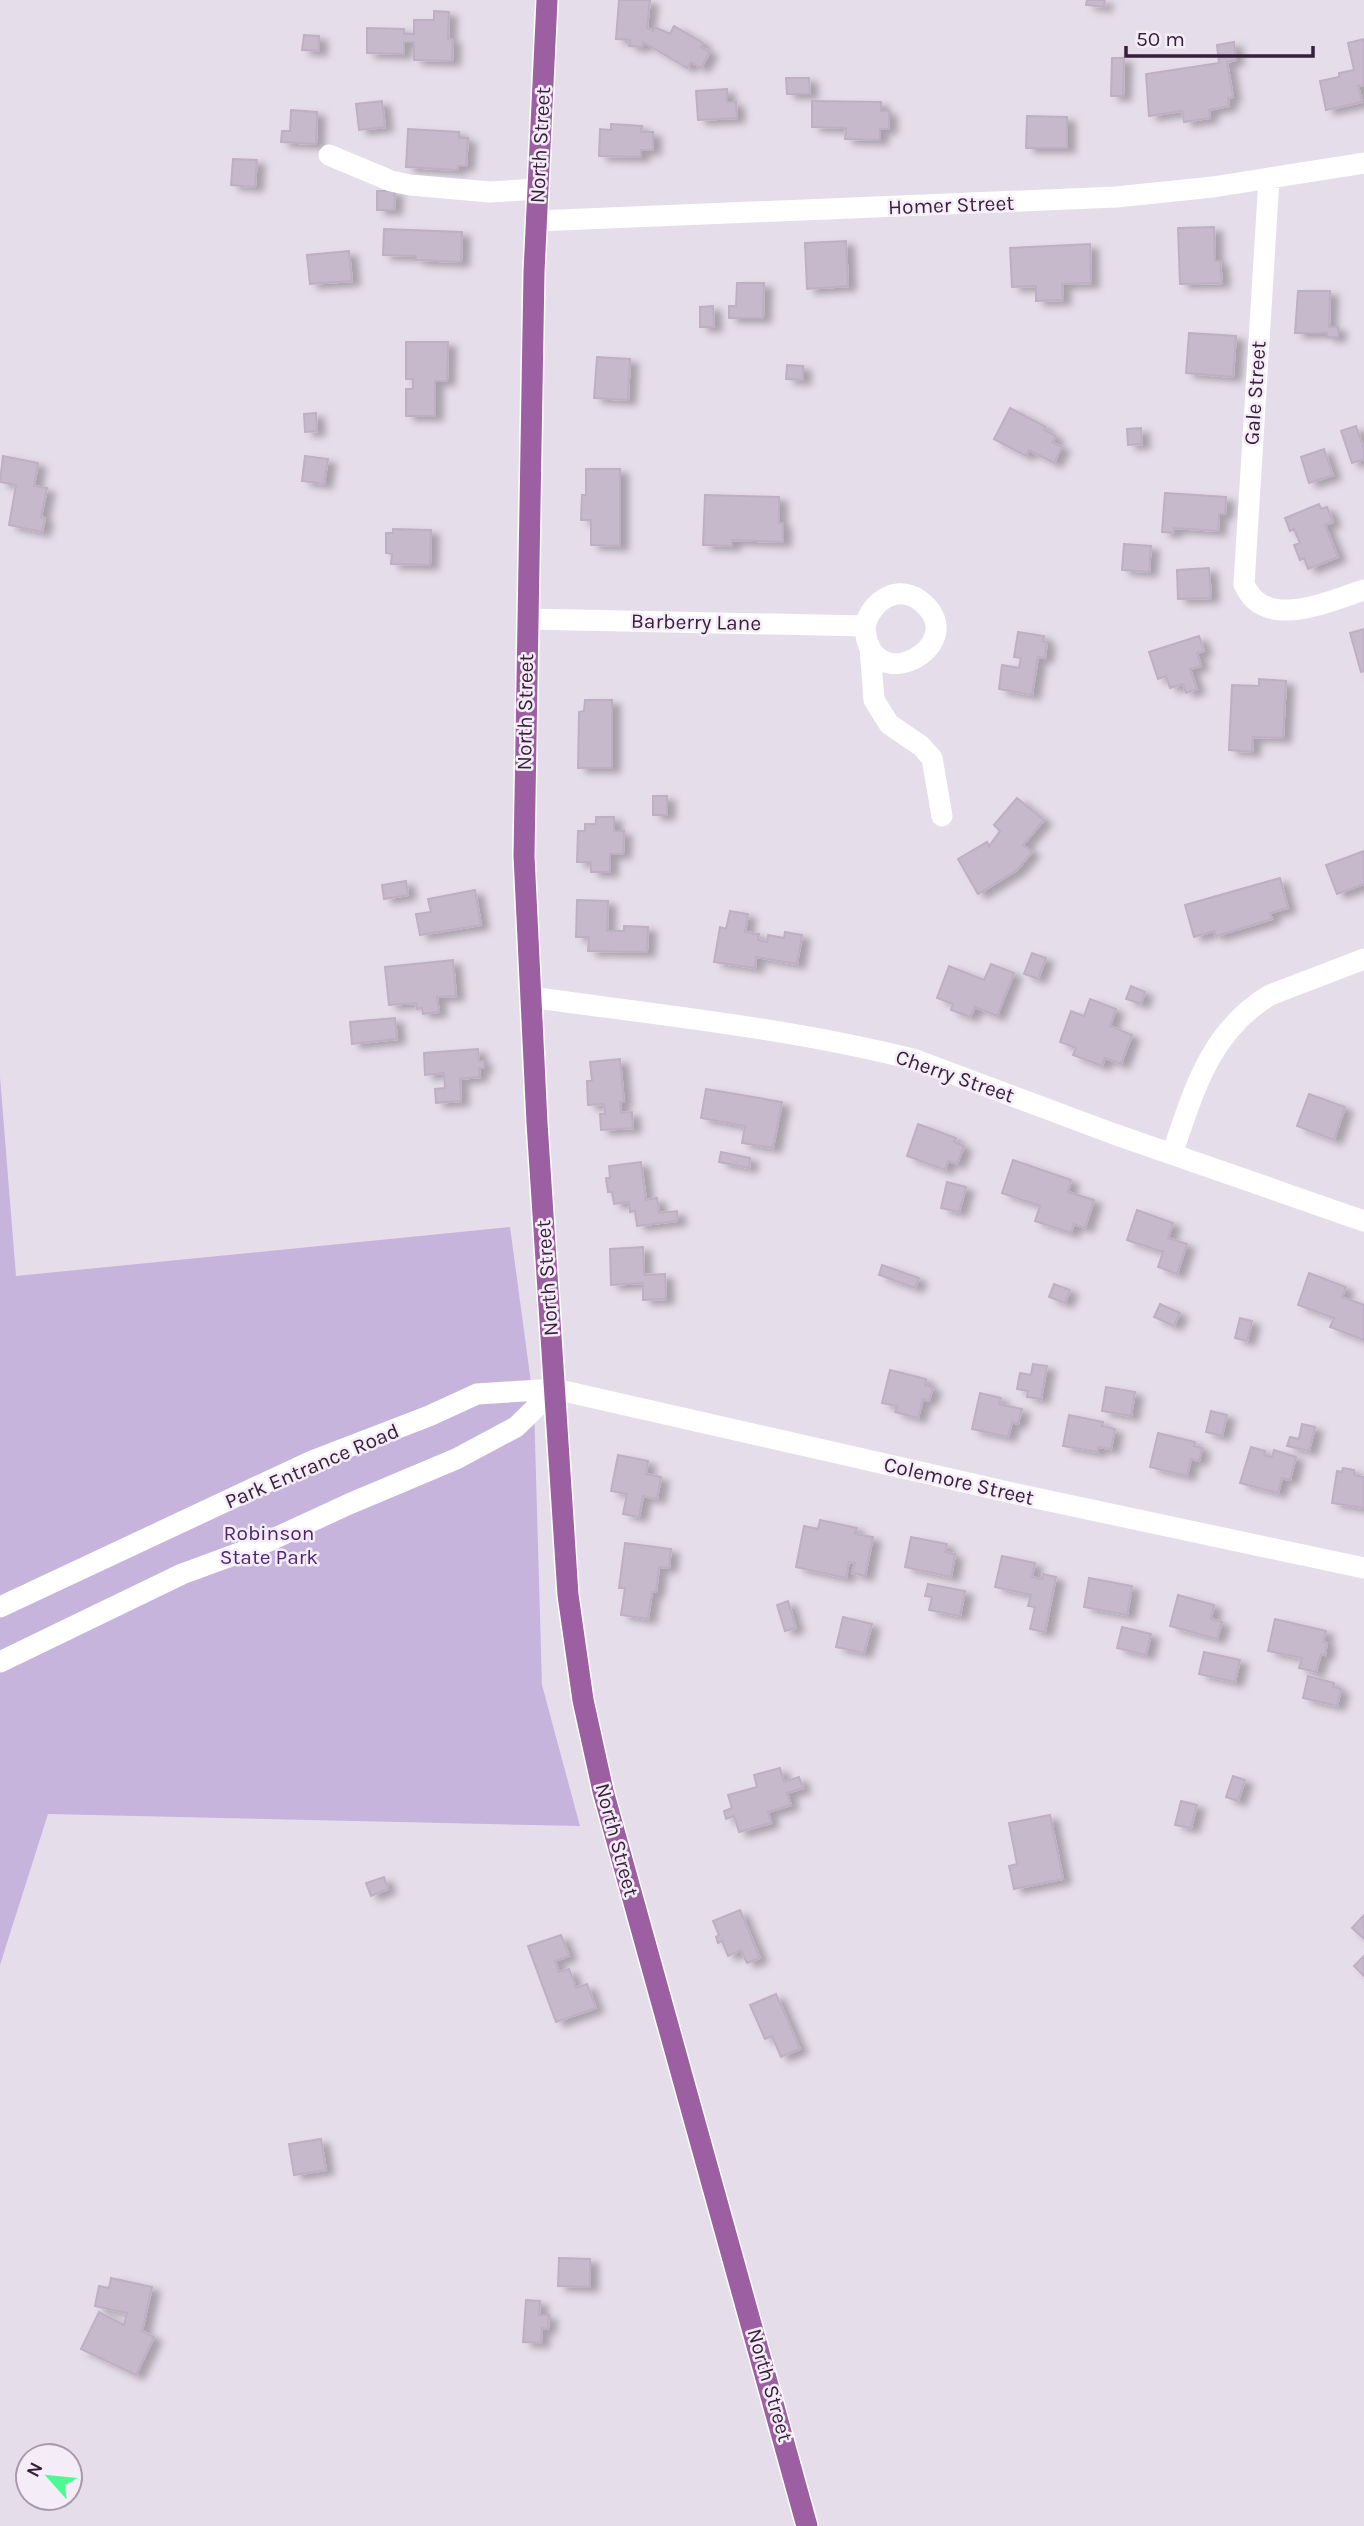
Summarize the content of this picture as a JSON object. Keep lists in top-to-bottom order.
{
  "streets": {
    "main road": ["North Street"],
    "street": [
      "Homer Street",
      "Gale Street",
      "Barberry Lane",
      "Cherry Street",
      "Park Entrance Road",
      "Colemore Street"
    ]
  },
  "crossings": [
    ["North Street", "Homer Street"],
    ["North Street", "Barberry Lane"],
    ["North Street", "Cherry Street"],
    ["North Street", "Park Entrance Road"],
    ["North Street", "Colemore Street"],
    ["Homer Street", "Gale Street"],
    ["Park Entrance Road", "Colemore Street"]
  ],
  "parks": ["Robinson State Park"],
  "scale_bar": "50 m",
  "north": "top left"
}
